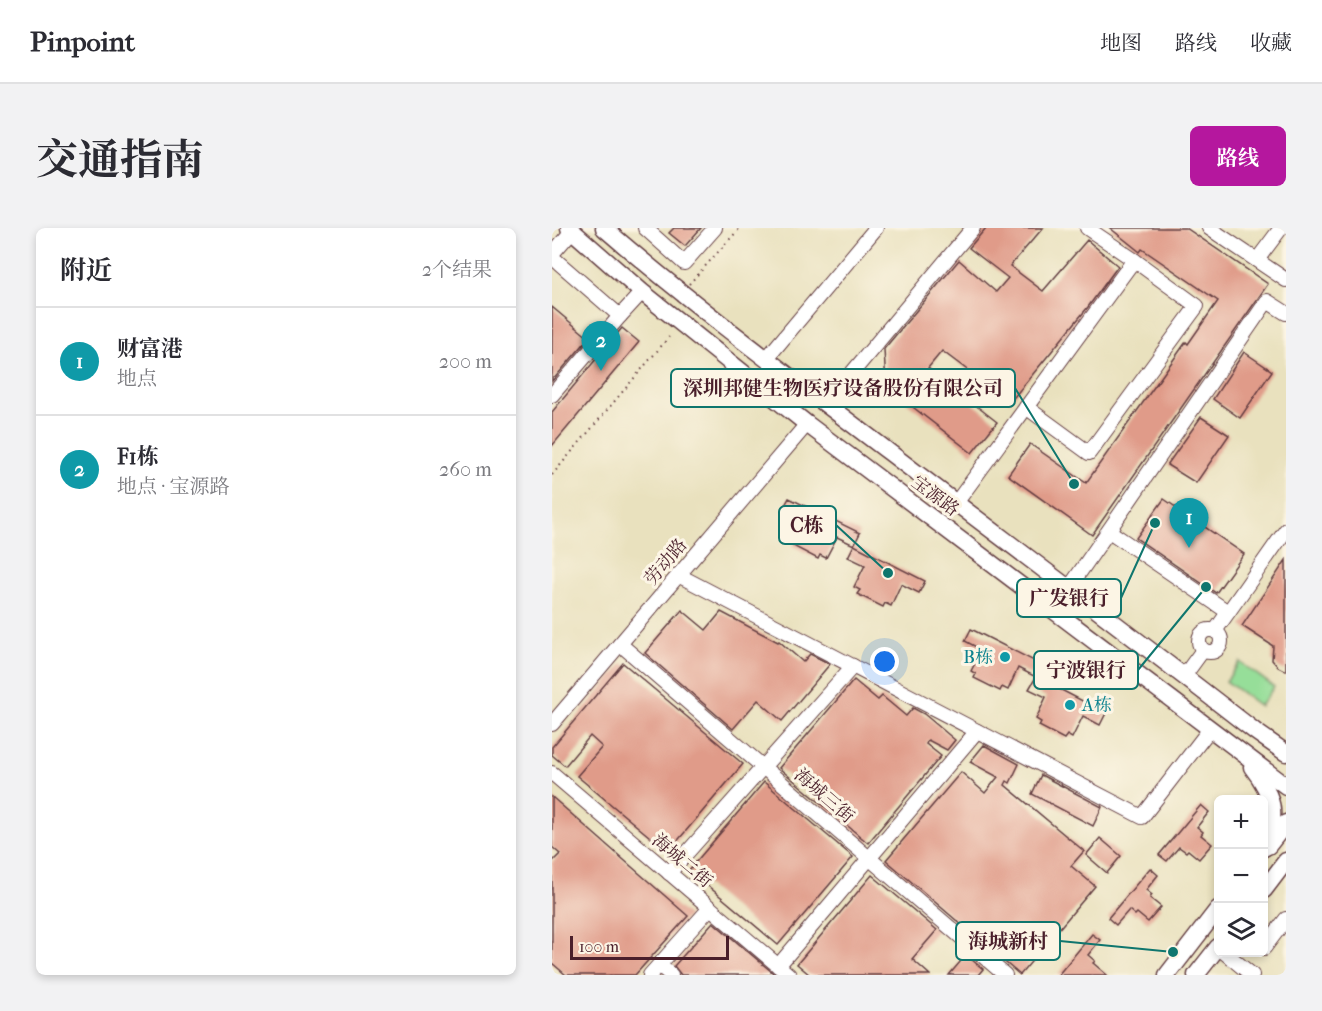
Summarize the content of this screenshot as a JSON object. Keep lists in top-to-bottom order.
{
  "streets": {
    "main road": ["宝源路"],
    "street": ["劳动路", "海城三街", "海城二街"]
  },
  "crossings": [
    ["宝源路", "劳动路"],
    ["劳动路", "海城三街"]
  ],
  "places": [
    "深圳邦健生物医疗设备股份有限公司",
    "广发银行",
    "C栋",
    "宁波银行",
    "B栋",
    "A栋",
    "海城新村"
  ],
  "scale_bar": "100 m",
  "page": {
    "header": "Pinpoint",
    "nav": ["地图", "路线", "收藏"],
    "title": "交通指南",
    "buttons": "路线",
    "heading": ["附近", "2个结果"],
    "list": [
      {
        "mark": "1",
        "name": "财富港",
        "note": "地点",
        "value": "200 m"
      },
      {
        "mark": "2",
        "name": "F1栋",
        "note": "地点 · 宝源路",
        "value": "260 m"
      }
    ],
    "pins": ["2", "1"],
    "map_buttons": ["+", "−"],
    "scale": "100 m"
  }
}
